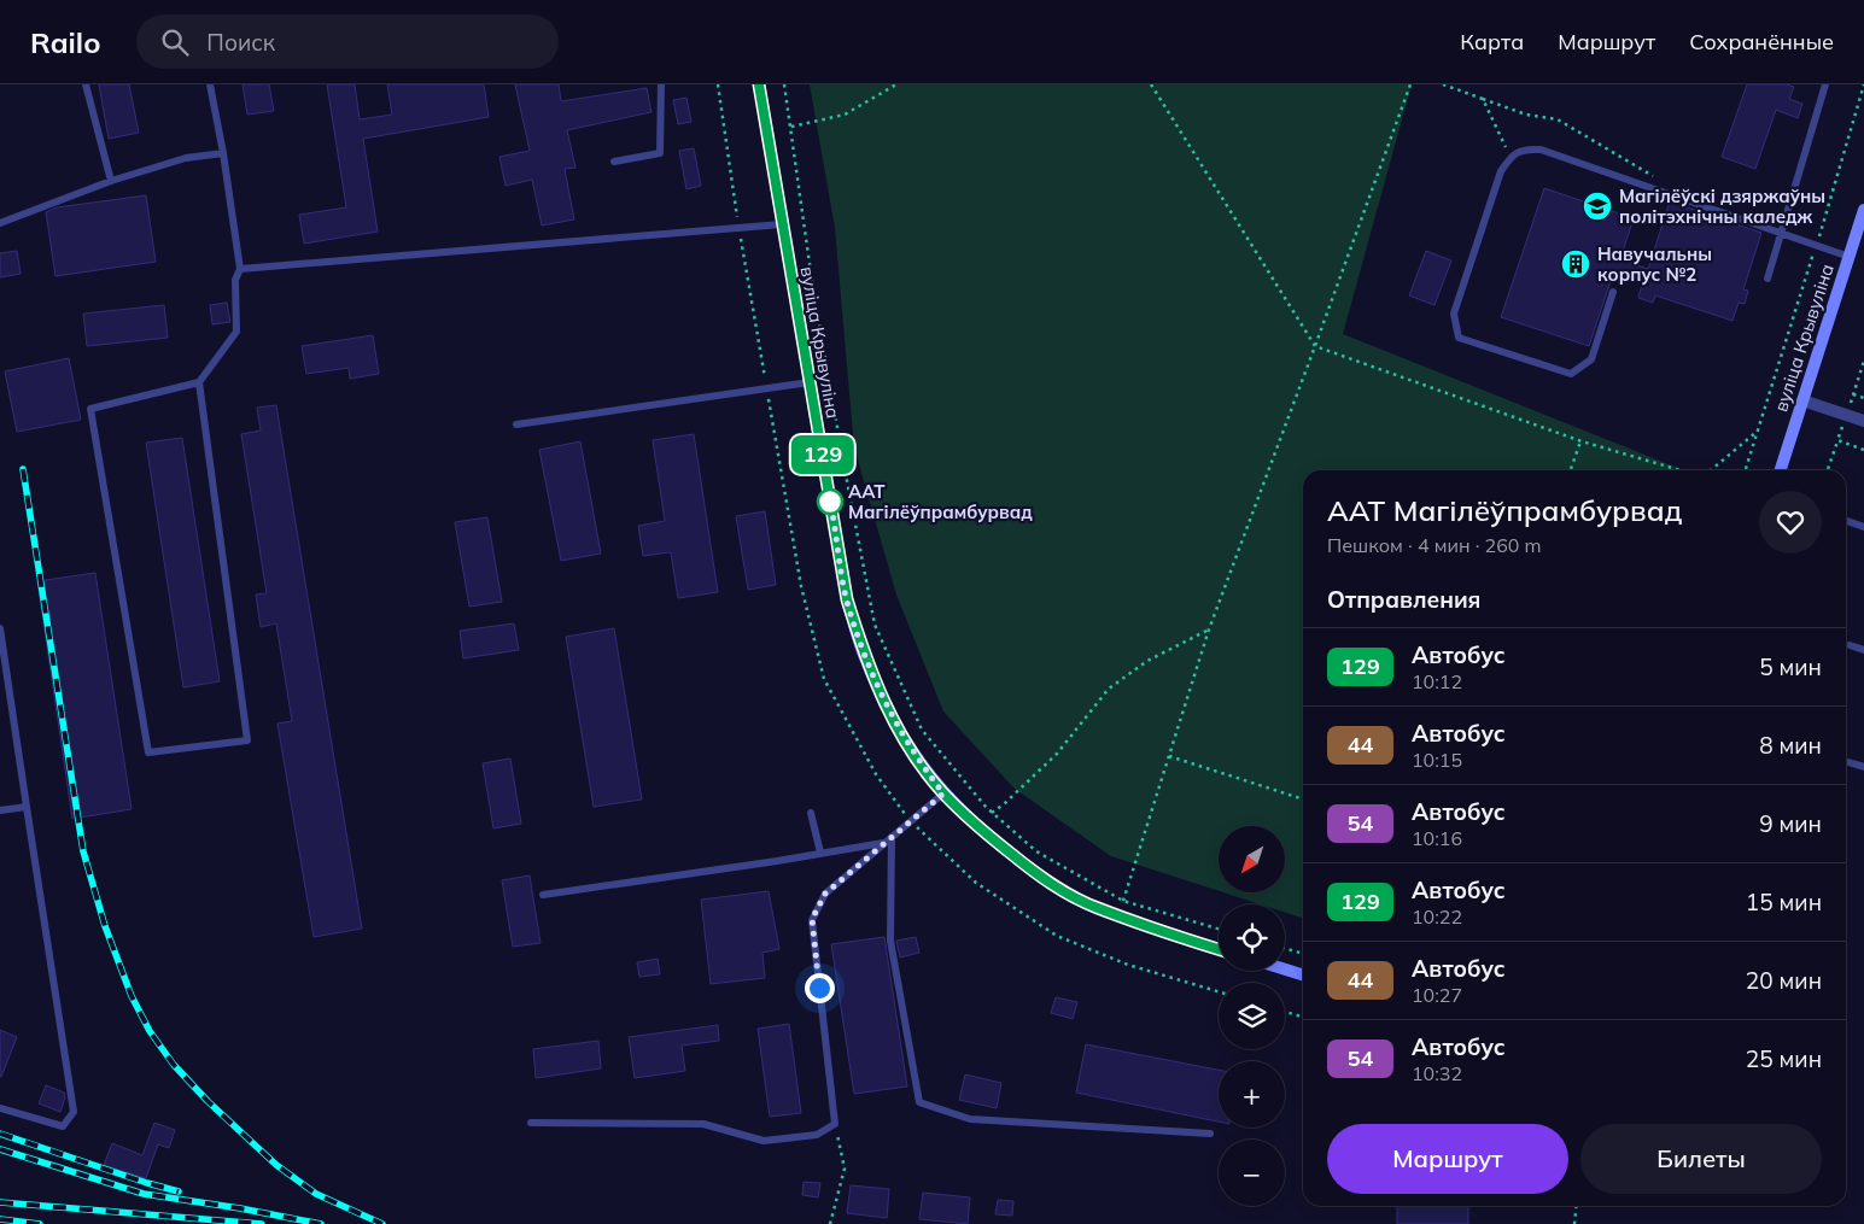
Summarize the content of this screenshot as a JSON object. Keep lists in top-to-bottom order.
{
  "streets": {
    "main road": ["вуліца Крывуліна"]
  },
  "places": {
    "school or university": ["Магілёўскі дзяржаўны політэхнічны каледж"],
    "building": ["Навучальны корпус №2"],
    "other": ["ААТ Магілёўпрамбурвад"]
  },
  "lines": ["bus line 129"],
  "north": "bottom left",
  "page": {
    "header": "Railo",
    "search": "Поиск",
    "nav": ["Карта", "Маршрут", "Сохранённые"],
    "on_map": "129",
    "heading": [
      ["ААТ Магілёўпрамбурвад", "Пешком · 4 мин · 260 m"],
      "Отправления"
    ],
    "list": [
      {
        "mark": "129",
        "name": "Автобус",
        "note": "10:12",
        "value": "5 мин"
      },
      {
        "mark": "44",
        "name": "Автобус",
        "note": "10:15",
        "value": "8 мин"
      },
      {
        "mark": "54",
        "name": "Автобус",
        "note": "10:16",
        "value": "9 мин"
      },
      {
        "mark": "129",
        "name": "Автобус",
        "note": "10:22",
        "value": "15 мин"
      },
      {
        "mark": "44",
        "name": "Автобус",
        "note": "10:27",
        "value": "20 мин"
      },
      {
        "mark": "54",
        "name": "Автобус",
        "note": "10:32",
        "value": "25 мин"
      }
    ],
    "map_buttons": ["+", "−"],
    "buttons": ["Маршрут", "Билеты"]
  }
}
